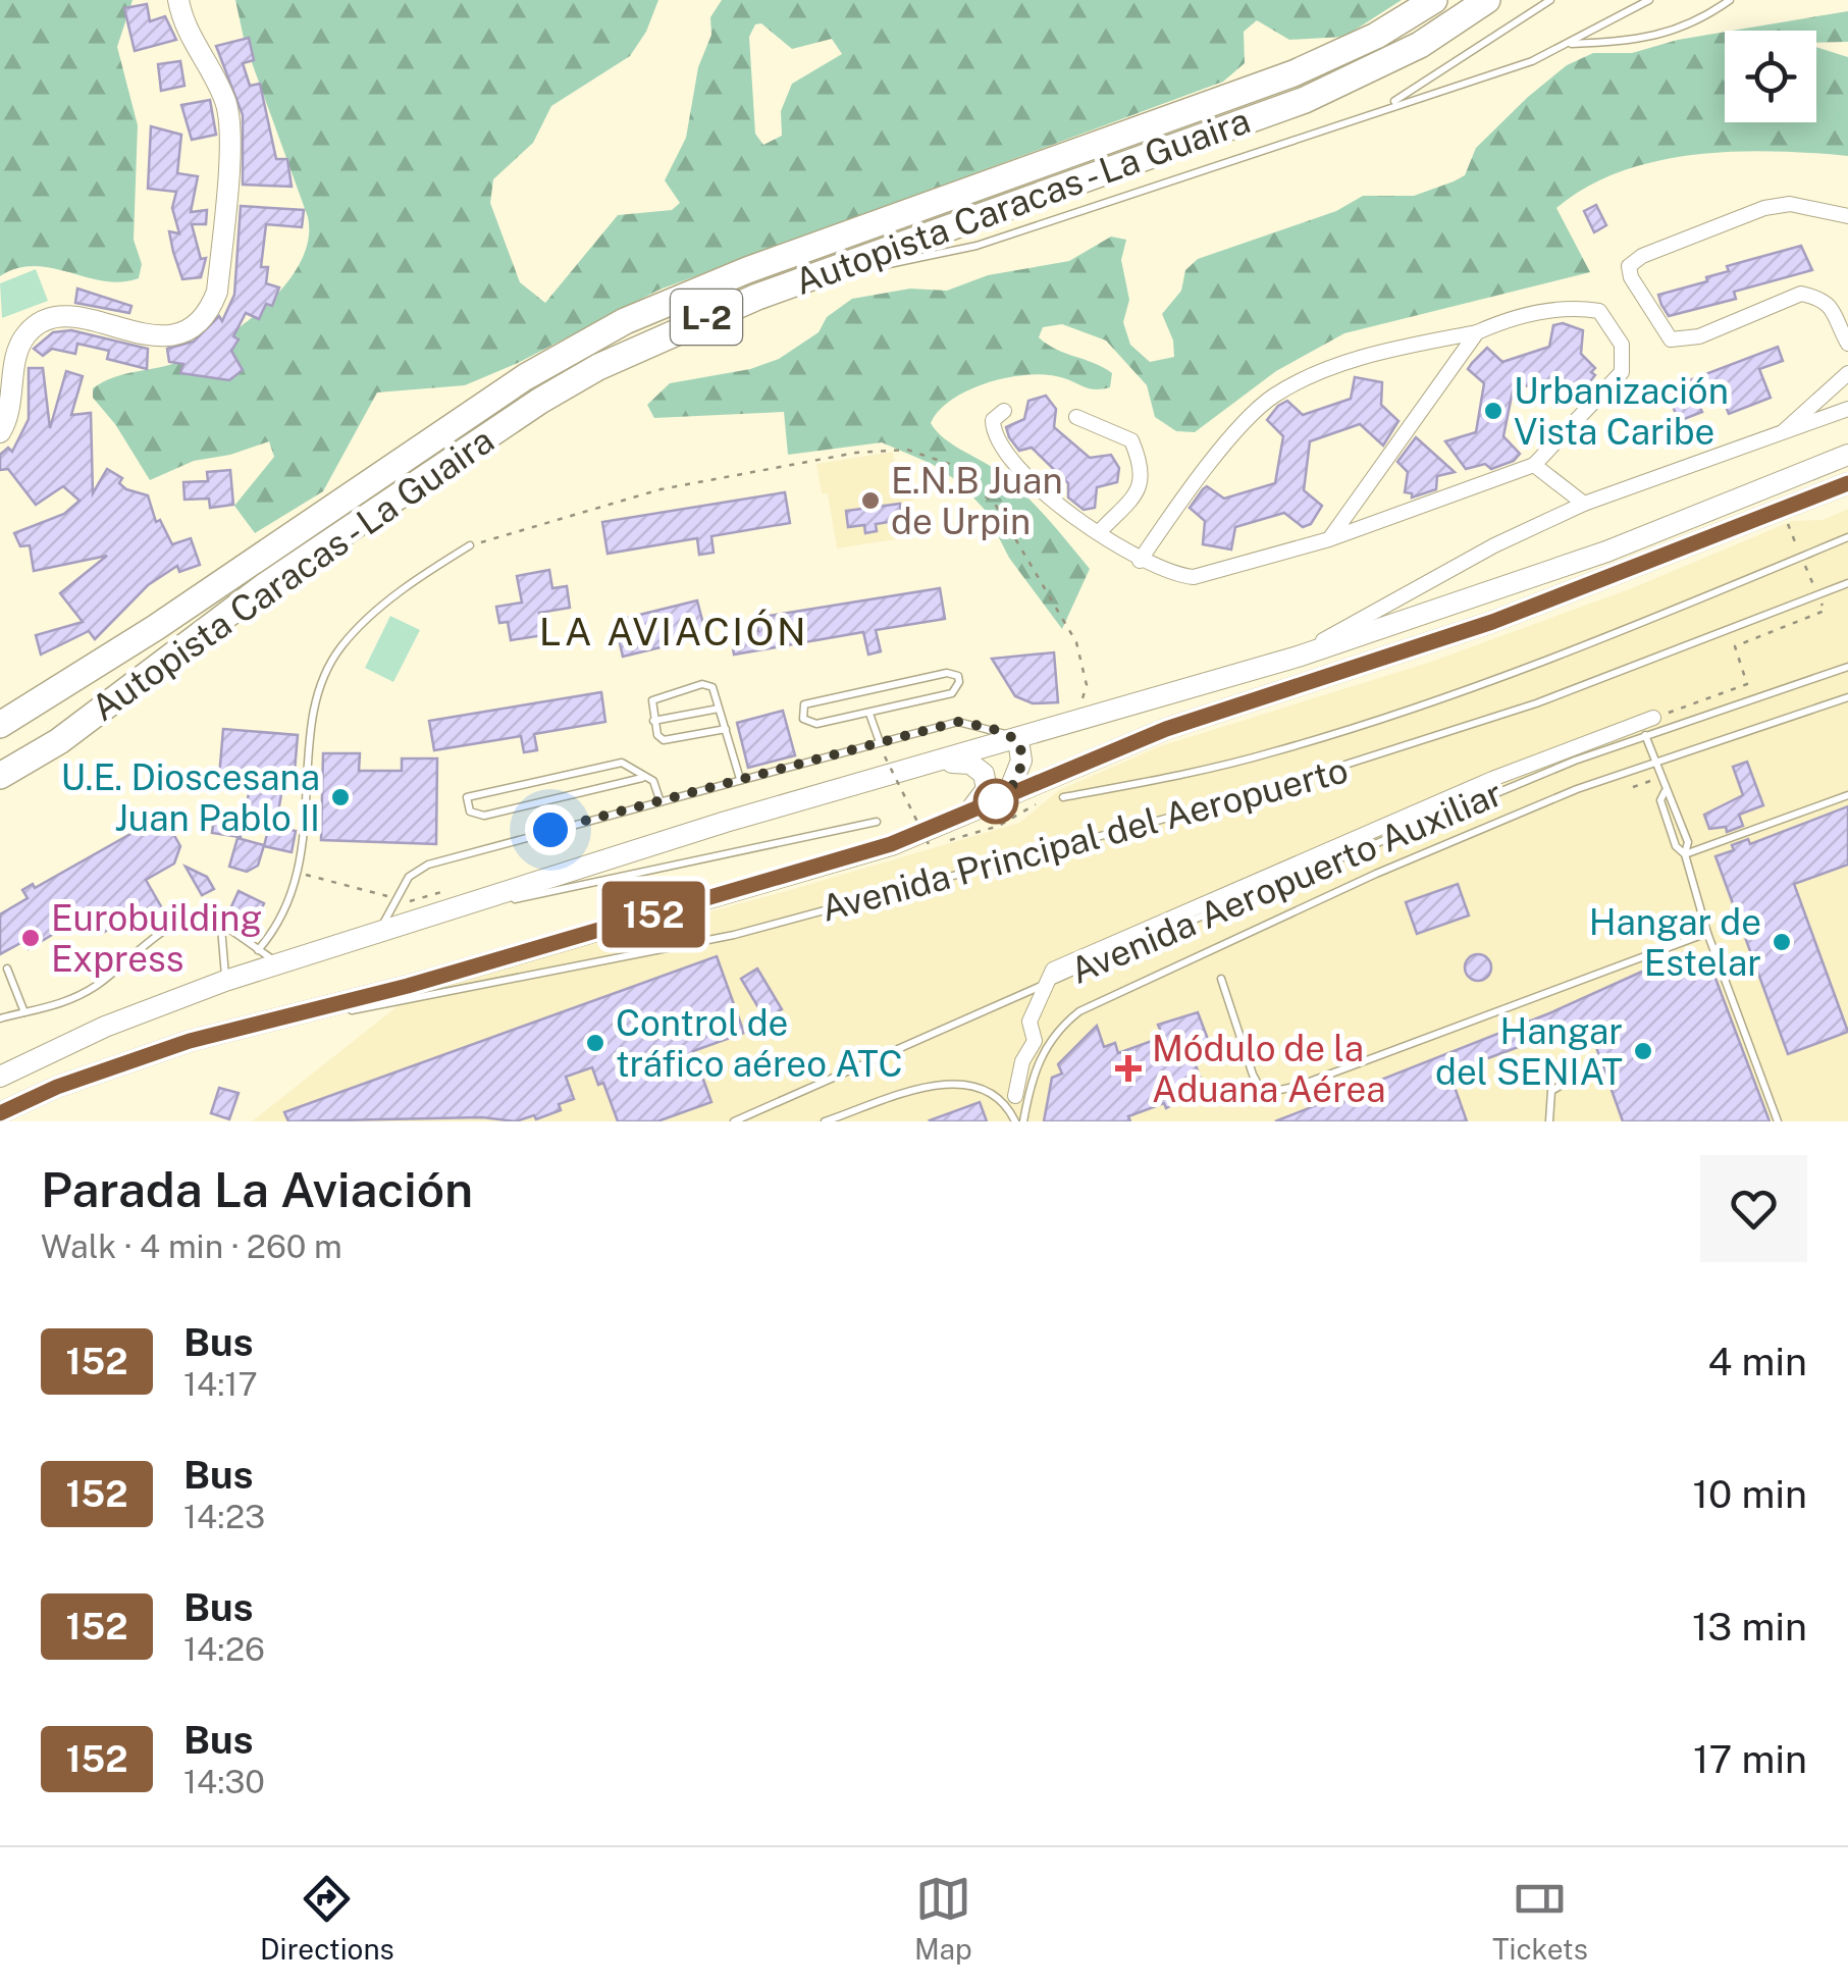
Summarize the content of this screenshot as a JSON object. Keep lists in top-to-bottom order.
{
  "streets": {
    "highway": ["Autopista Caracas - La Guaira", "L-2"],
    "lane": ["Avenida Principal del Aeropuerto", "Avenida Aeropuerto Auxiliar"]
  },
  "districts": ["LA AVIACIÓN"],
  "places": {
    "other": [
      "Urbanización Vista Caribe",
      "E.N.B Juan de Urpin",
      "U.E. Dioscesana Juan Pablo II",
      "Eurobuilding Express",
      "Hangar de Estelar",
      "Control de tráfico aéreo ATC",
      "Hangar del SENIAT"
    ],
    "health": ["Módulo de la Aduana Aérea"]
  },
  "lines": ["bus line 152"],
  "page": {
    "on_map": "152",
    "heading": ["Parada La Aviación", "Walk · 4 min · 260 m"],
    "list": [
      {
        "mark": "152",
        "name": "Bus",
        "note": "14:17",
        "value": "4 min"
      },
      {
        "mark": "152",
        "name": "Bus",
        "note": "14:23",
        "value": "10 min"
      },
      {
        "mark": "152",
        "name": "Bus",
        "note": "14:26",
        "value": "13 min"
      },
      {
        "mark": "152",
        "name": "Bus",
        "note": "14:30",
        "value": "17 min"
      }
    ],
    "tabs": ["Directions", "Map", "Tickets"]
  }
}
